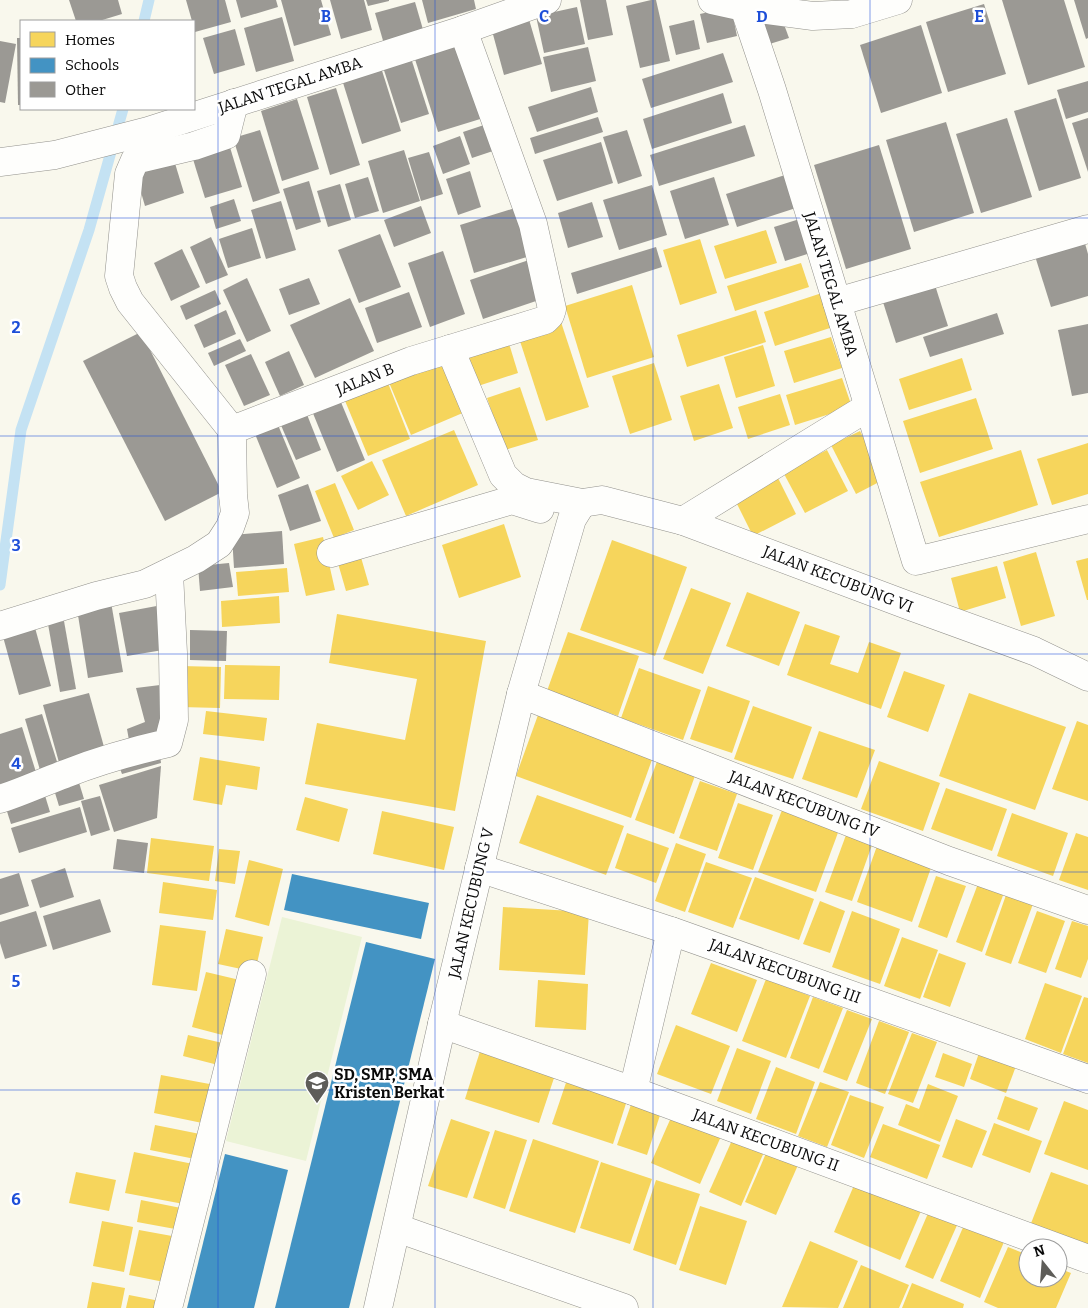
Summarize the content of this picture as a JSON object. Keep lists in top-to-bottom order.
{
  "streets": {
    "street": [
      "JALAN TEGAL AMBA",
      "JALAN B",
      "JALAN KECUBUNG VI",
      "JALAN KECUBUNG IV",
      "JALAN KECUBUNG V",
      "JALAN KECUBUNG III",
      "JALAN KECUBUNG II"
    ]
  },
  "crossings": [
    ["JALAN TEGAL AMBA", "JALAN B"],
    ["JALAN KECUBUNG VI", "JALAN KECUBUNG V"],
    ["JALAN KECUBUNG IV", "JALAN KECUBUNG V"],
    ["JALAN KECUBUNG V", "JALAN KECUBUNG III"],
    ["JALAN KECUBUNG V", "JALAN KECUBUNG II"]
  ],
  "places": {
    "school or university": ["SD, SMP, SMA Kristen Berkat"]
  },
  "legend": ["Homes", "Schools", "Other"],
  "north": "top",
  "grid": {
    "columns": [
      "B",
      "C",
      "D",
      "E"
    ],
    "rows": [
      "2",
      "3",
      "4",
      "5",
      "6"
    ]
  }
}
